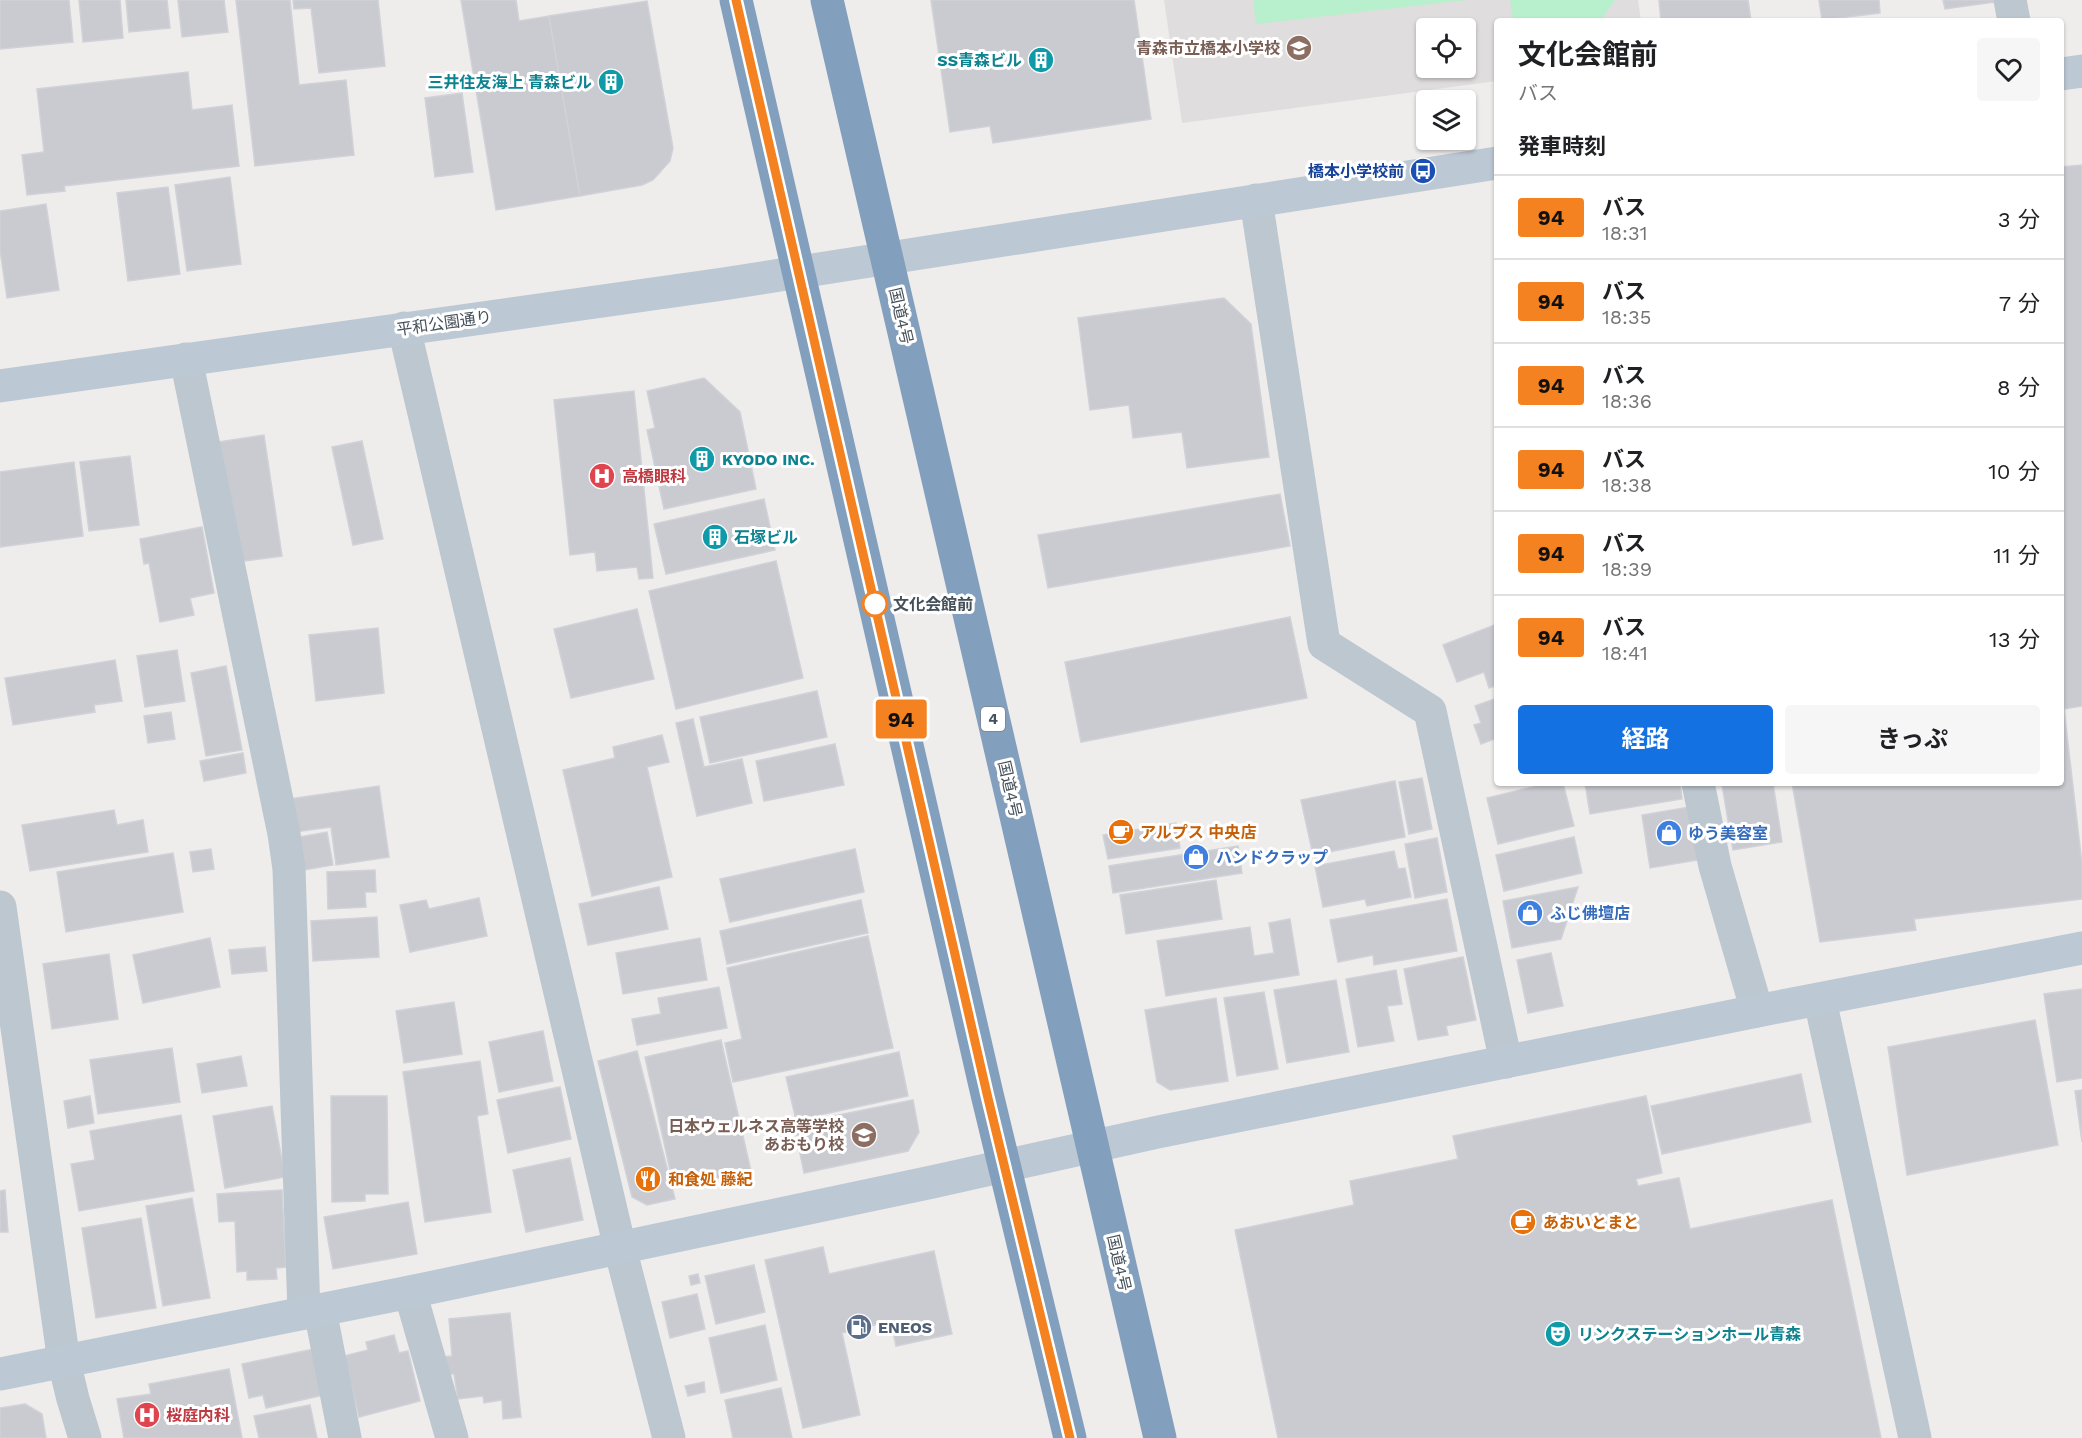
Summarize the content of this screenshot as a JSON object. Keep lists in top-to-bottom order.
{
  "streets": {
    "highway": ["国道4号", "4"],
    "street": ["平和公園通り"]
  },
  "crossings": [
    ["国道4号", "平和公園通り"]
  ],
  "places": {
    "school or university": ["青森市立橋本小学校", "日本ウェルネス高等学校 あおもり校"],
    "building": [
      "SS青森ビル",
      "三井住友海上 青森ビル",
      "KYODO INC.",
      "石塚ビル"
    ],
    "bus stop": ["橋本小学校前"],
    "hospital": ["高橋眼科", "桜庭内科"],
    "other": ["文化会館前"],
    "cafe": ["アルプス 中央店", "あおいとまと"],
    "shop": ["ゆう美容室", "ハンドクラップ", "ふじ佛壇店"],
    "restaurant": ["和食処 藤紀"],
    "fuel station": ["ENEOS"],
    "theatre": ["リンクステーションホール青森"]
  },
  "lines": ["bus line 94"],
  "page": {
    "on_map": "94",
    "heading": [
      ["文化会館前", "バス"],
      "発車時刻"
    ],
    "list": [
      {
        "mark": "94",
        "name": "バス",
        "note": "18:31",
        "value": "3 分"
      },
      {
        "mark": "94",
        "name": "バス",
        "note": "18:35",
        "value": "7 分"
      },
      {
        "mark": "94",
        "name": "バス",
        "note": "18:36",
        "value": "8 分"
      },
      {
        "mark": "94",
        "name": "バス",
        "note": "18:38",
        "value": "10 分"
      },
      {
        "mark": "94",
        "name": "バス",
        "note": "18:39",
        "value": "11 分"
      },
      {
        "mark": "94",
        "name": "バス",
        "note": "18:41",
        "value": "13 分"
      }
    ],
    "buttons": ["経路", "きっぷ"]
  }
}
